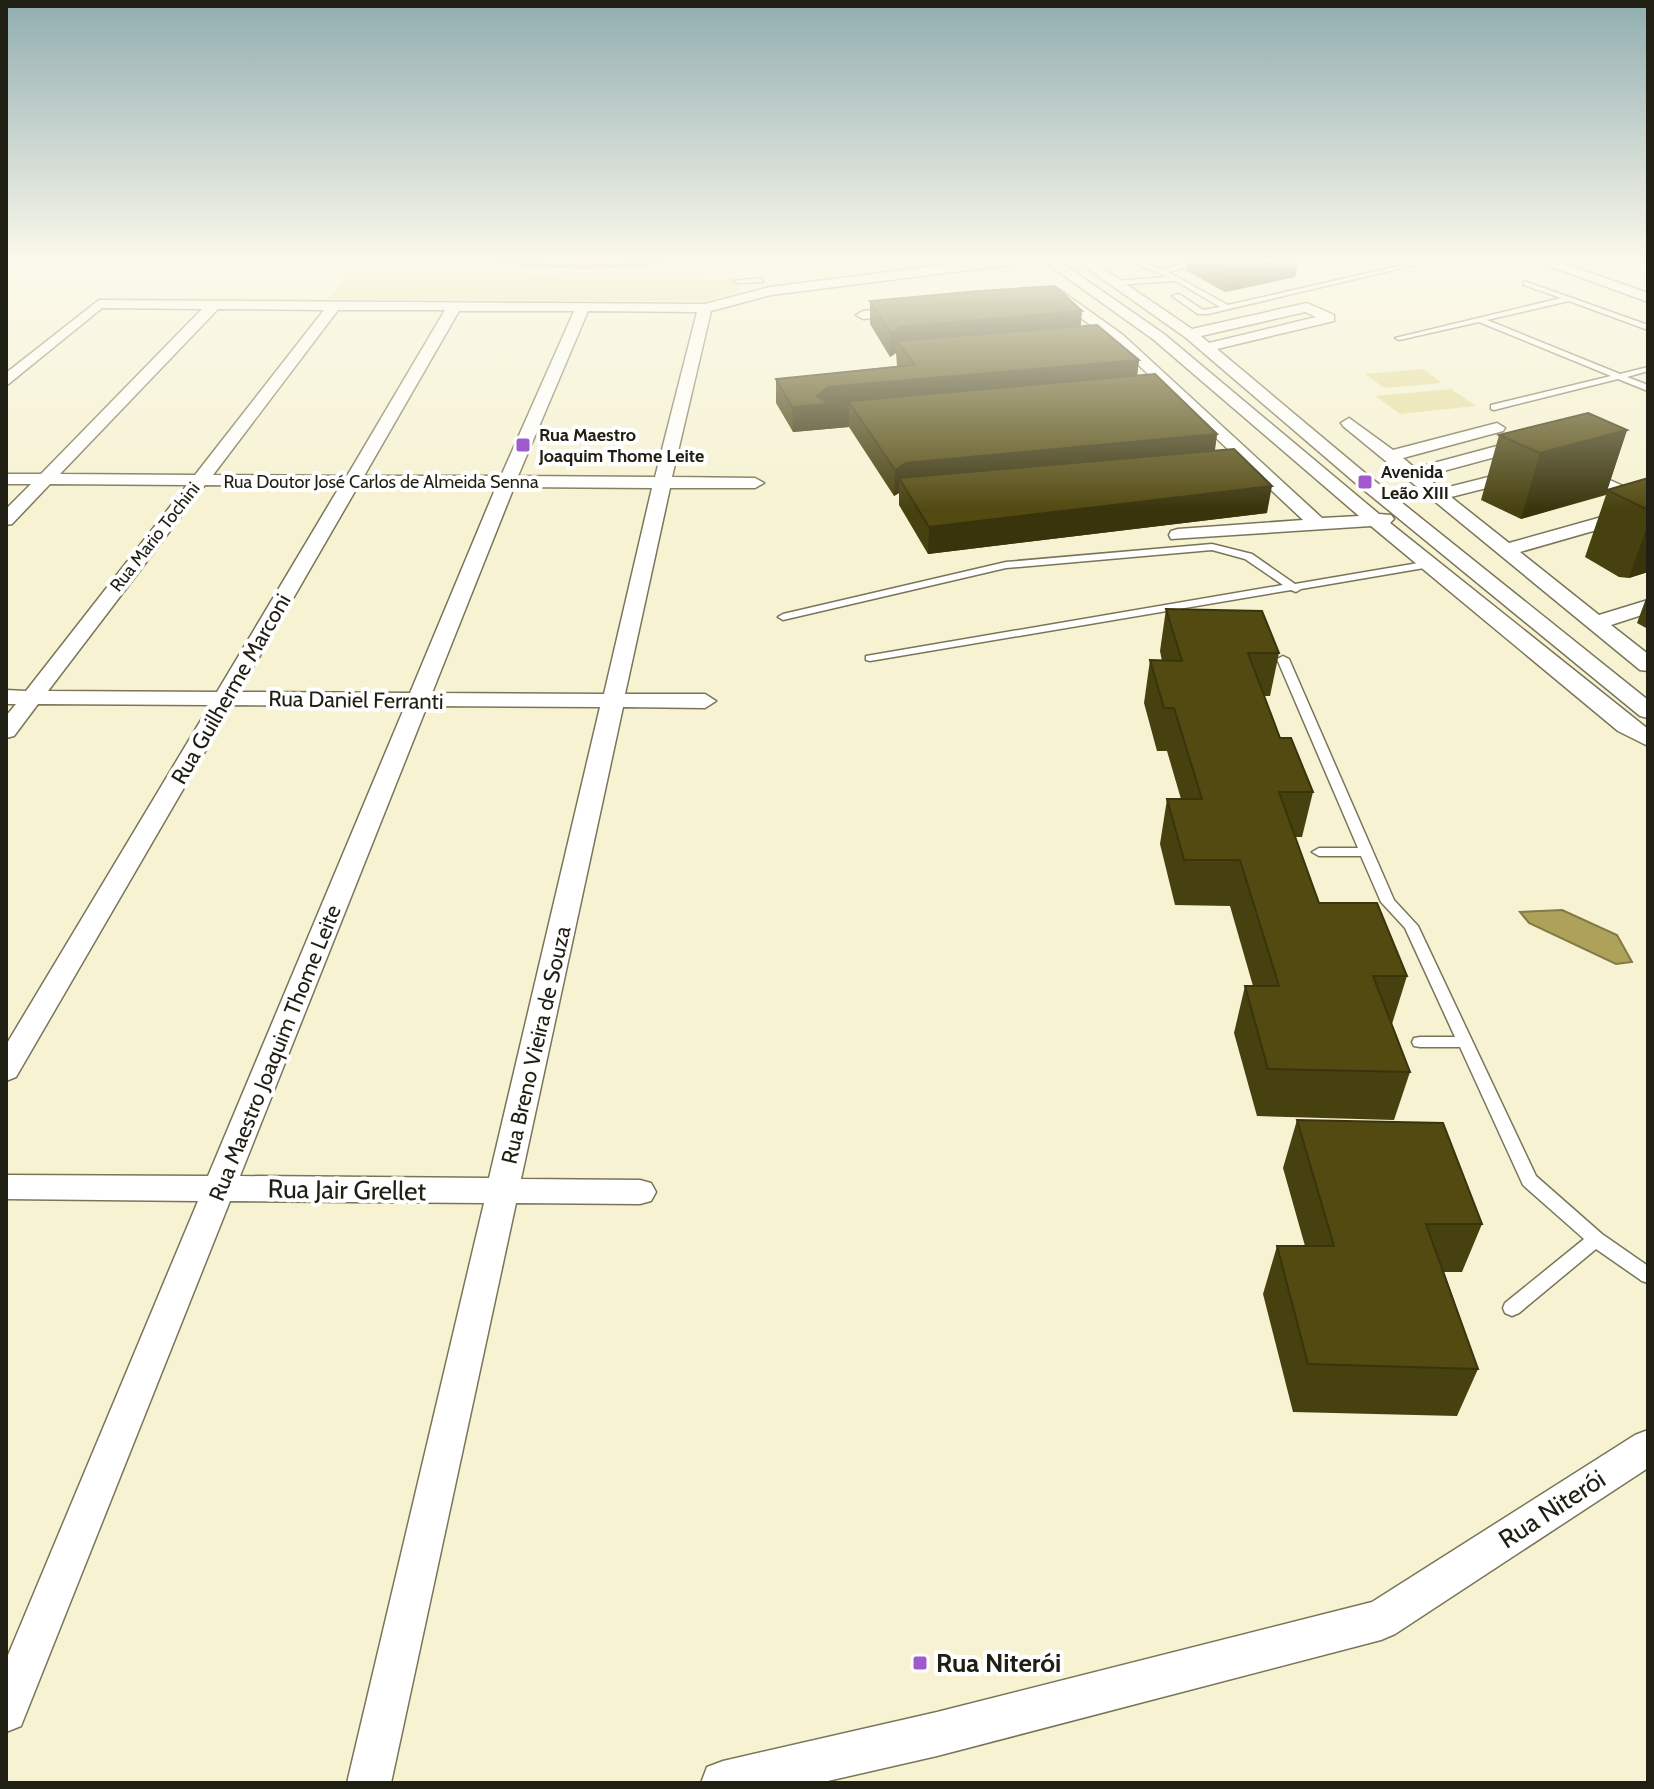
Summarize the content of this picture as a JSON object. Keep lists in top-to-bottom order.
{
  "streets": {
    "street": [
      "Rua Doutor José Carlos de Almeida Senna",
      "Rua Mario Tochini",
      "Rua Guilherme Marconi",
      "Rua Daniel Ferranti",
      "Rua Breno Vieira de Souza",
      "Rua Maestro Joaquim Thome Leite",
      "Rua Jair Grellet",
      "Rua Niterói"
    ]
  },
  "crossings": [
    ["Rua Doutor José Carlos de Almeida Senna", "Rua Mario Tochini"],
    ["Rua Doutor José Carlos de Almeida Senna", "Rua Guilherme Marconi"],
    ["Rua Doutor José Carlos de Almeida Senna", "Rua Breno Vieira de Souza"],
    ["Rua Doutor José Carlos de Almeida Senna", "Rua Maestro Joaquim Thome Leite"],
    ["Rua Mario Tochini", "Rua Daniel Ferranti"],
    ["Rua Guilherme Marconi", "Rua Daniel Ferranti"],
    ["Rua Daniel Ferranti", "Rua Breno Vieira de Souza"],
    ["Rua Daniel Ferranti", "Rua Maestro Joaquim Thome Leite"],
    ["Rua Breno Vieira de Souza", "Rua Jair Grellet"],
    ["Rua Maestro Joaquim Thome Leite", "Rua Jair Grellet"]
  ],
  "places": {
    "transit": ["Rua Maestro Joaquim Thome Leite", "Avenida Leão XIII", "Rua Niterói"]
  }
}
